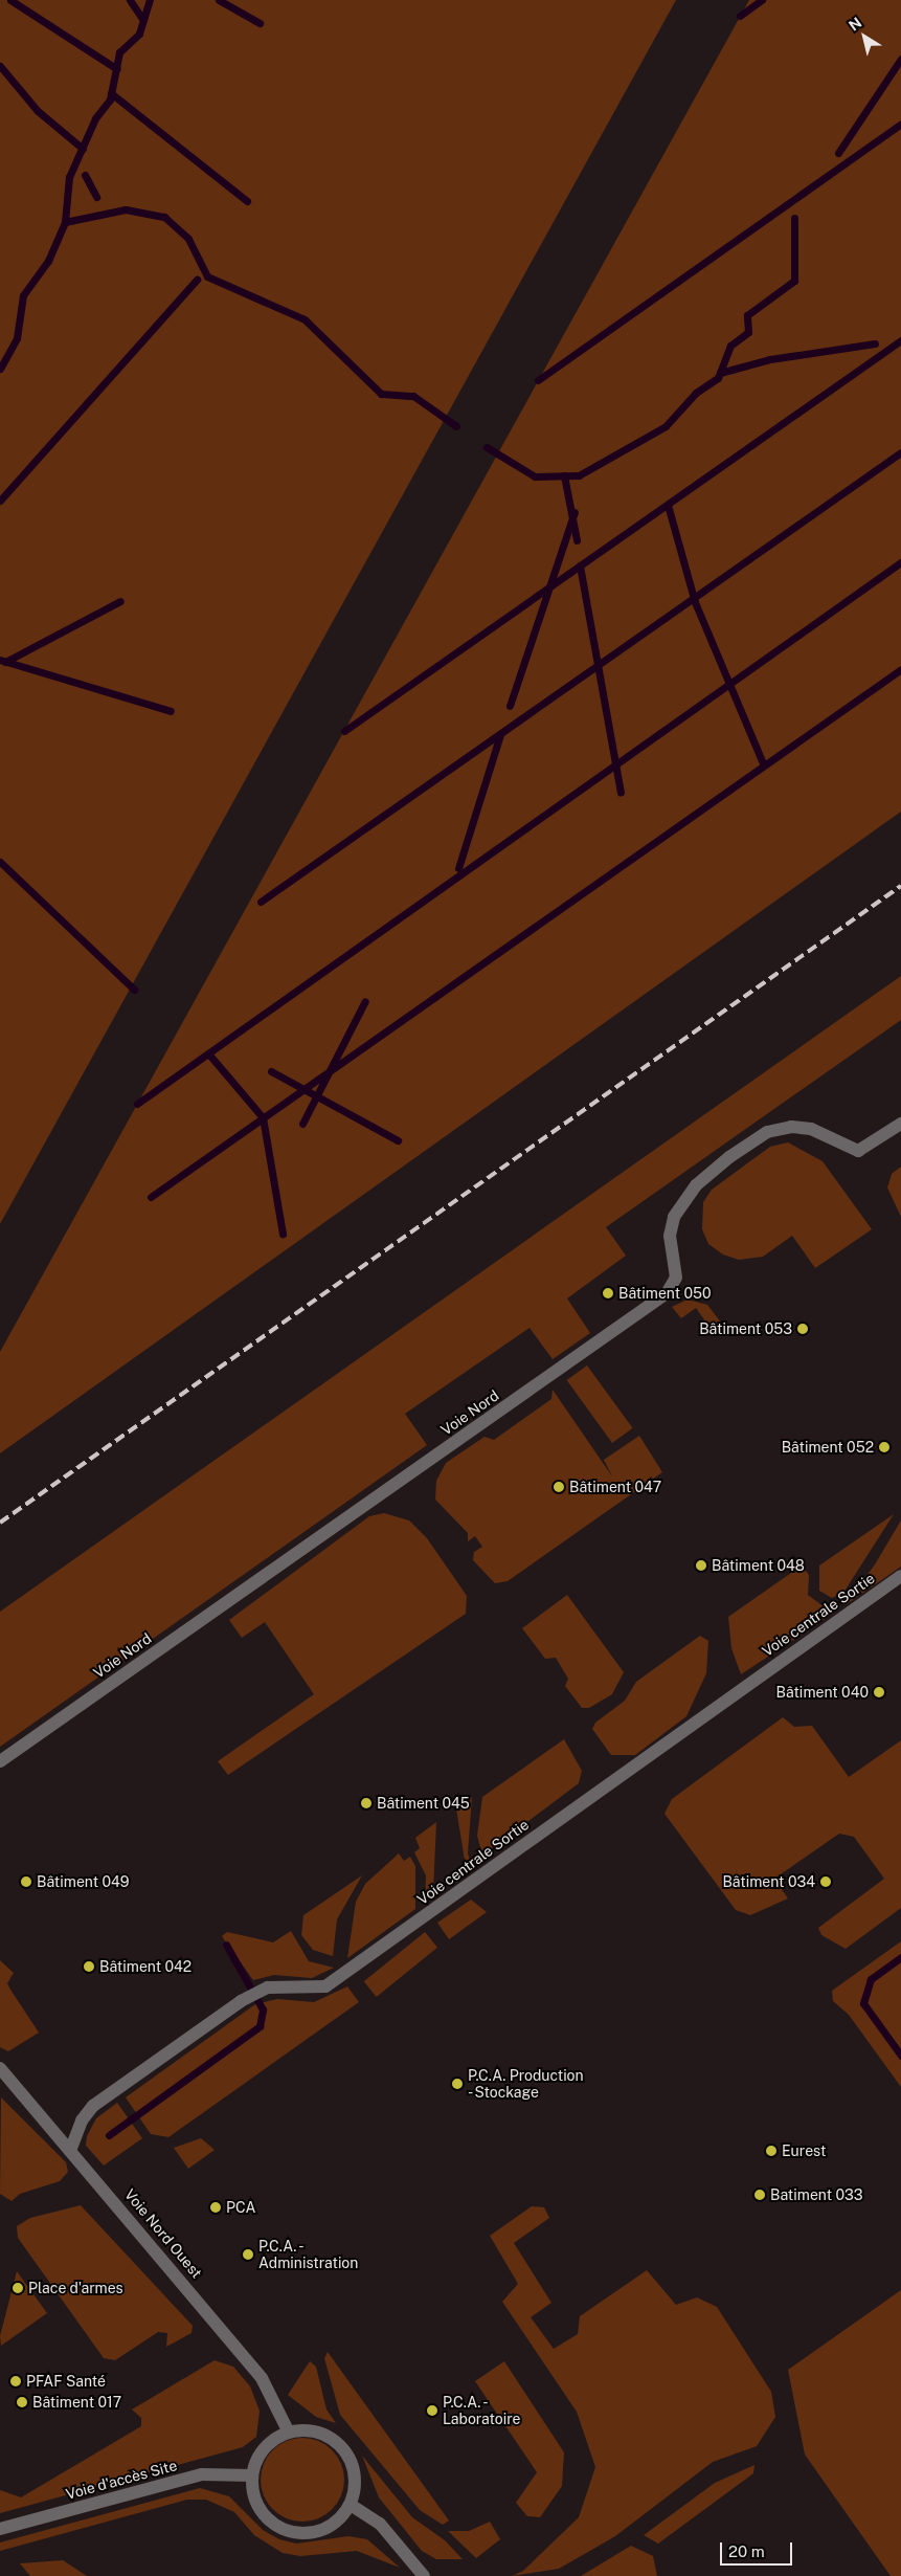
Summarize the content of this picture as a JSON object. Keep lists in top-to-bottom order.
{
  "streets": {
    "street": [
      "Voie Nord",
      "Voie centrale Sortie",
      "Voie Nord Ouest",
      "Voie d'accès Site"
    ]
  },
  "crossings": [
    ["Voie centrale Sortie", "Voie Nord Ouest"],
    ["Voie Nord Ouest", "Voie d'accès Site"]
  ],
  "places": [
    "Bâtiment 050",
    "Bâtiment 053",
    "Bâtiment 052",
    "Bâtiment 047",
    "Bâtiment 048",
    "Bâtiment 040",
    "Bâtiment 045",
    "Bâtiment 049",
    "Bâtiment 034",
    "Bâtiment 042",
    "P.C.A. Production - Stockage",
    "Eurest",
    "Batiment 033",
    "PCA",
    "P.C.A. - Administration",
    "Place d'armes",
    "PFAF Santé",
    "Bâtiment 017",
    "P.C.A. - Laboratoire"
  ],
  "scale_bar": "20 m",
  "north": "top left"
}
